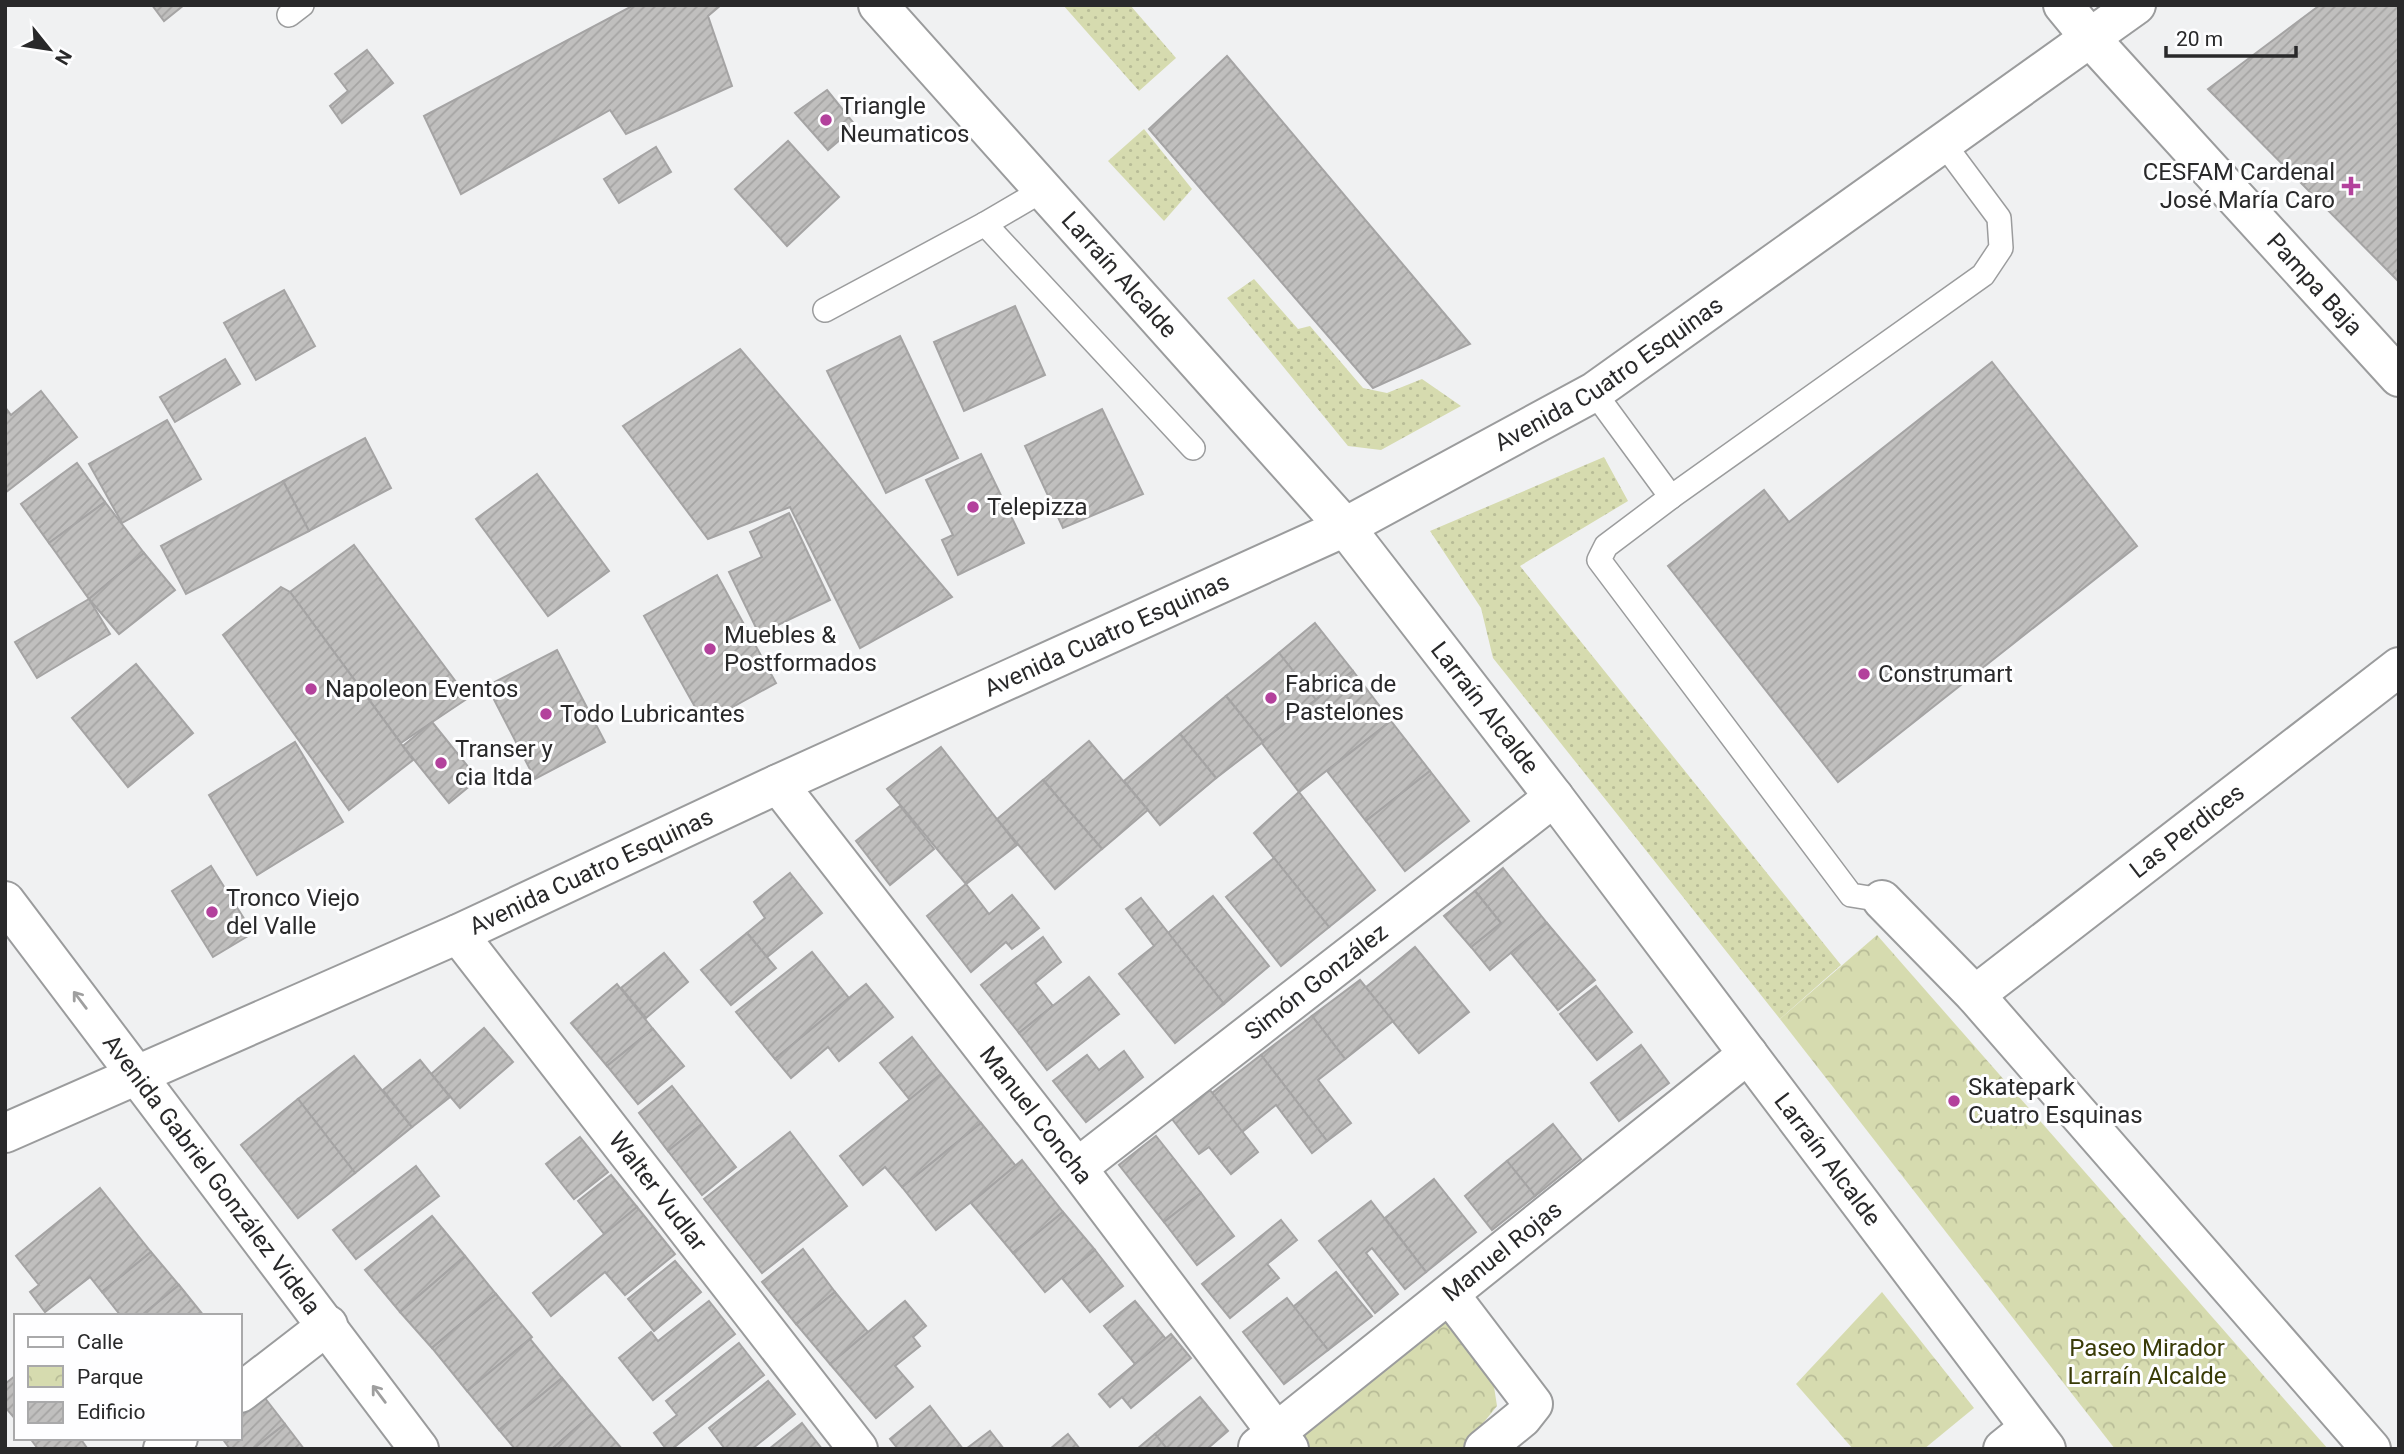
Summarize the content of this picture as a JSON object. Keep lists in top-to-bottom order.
{
  "streets": {
    "street": [
      "Larraín Alcalde",
      "Pampa Baja",
      "Avenida Cuatro Esquinas",
      "Las Perdices",
      "Simón González",
      "Manuel Concha",
      "Avenida Gabriel González Videla",
      "Walter Vudlar",
      "Manuel Rojas"
    ]
  },
  "crossings": [
    ["Larraín Alcalde", "Avenida Cuatro Esquinas"],
    ["Larraín Alcalde", "Simón González"],
    ["Larraín Alcalde", "Manuel Rojas"],
    ["Pampa Baja", "Avenida Cuatro Esquinas"],
    ["Avenida Cuatro Esquinas", "Manuel Concha"],
    ["Avenida Cuatro Esquinas", "Avenida Gabriel González Videla"],
    ["Avenida Cuatro Esquinas", "Walter Vudlar"],
    ["Simón González", "Manuel Concha"],
    ["Manuel Concha", "Manuel Rojas"]
  ],
  "one_way": ["Avenida Gabriel González Videla"],
  "parks": ["Paseo Mirador Larraín Alcalde"],
  "places": {
    "other": [
      "Triangle Neumaticos",
      "Telepizza",
      "Muebles & Postformados",
      "Construmart",
      "Napoleon Eventos",
      "Fabrica de Pastelones",
      "Todo Lubricantes",
      "Transer y cia ltda",
      "Tronco Viejo del Valle",
      "Skatepark Cuatro Esquinas"
    ],
    "health": ["CESFAM Cardenal José María Caro"]
  },
  "legend": ["Calle", "Parque", "Edificio"],
  "scale_bar": "20 m",
  "north": "bottom right"
}
